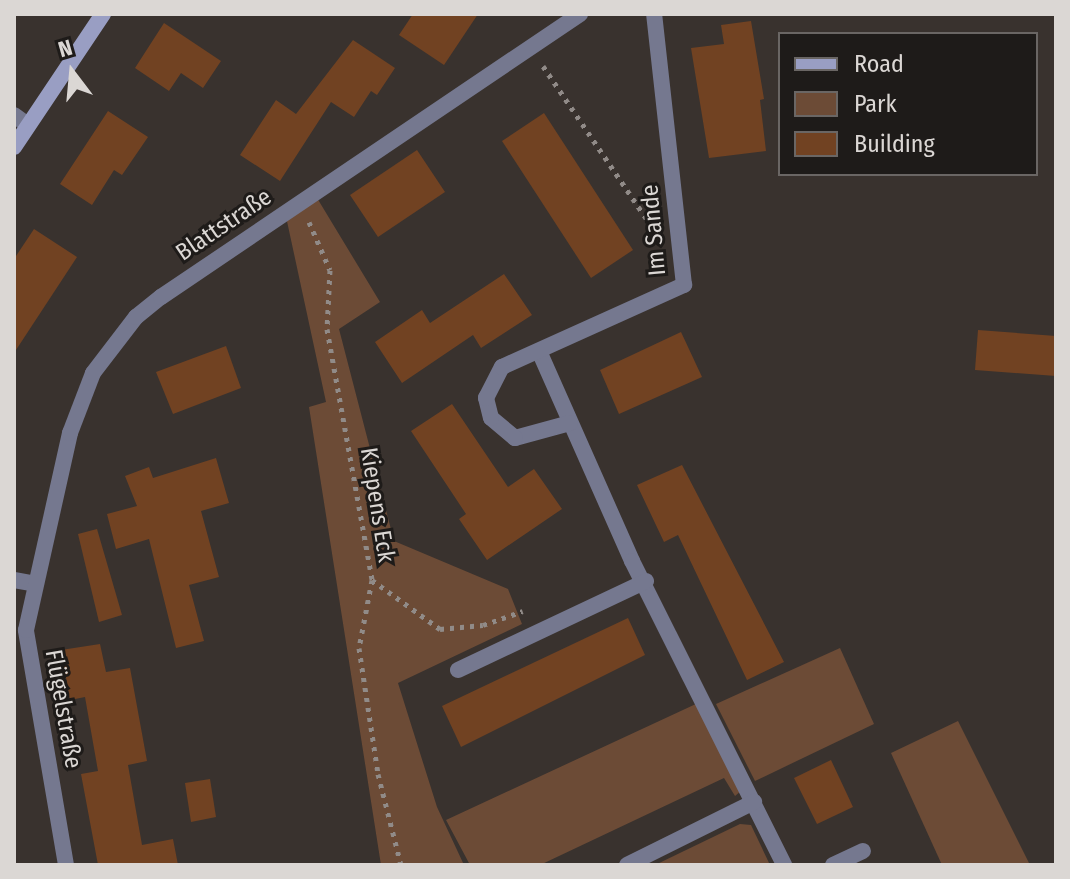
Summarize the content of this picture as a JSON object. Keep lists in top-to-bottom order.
{
  "streets": {
    "street": ["Blattstraße", "Im Sande", "Flügelstraße"],
    "path": ["Kiepens Eck"]
  },
  "crossings": [
    ["Blattstraße", "Kiepens Eck"],
    ["Blattstraße", "Flügelstraße"]
  ],
  "legend": ["Road", "Park", "Building"],
  "north": "top"
}
